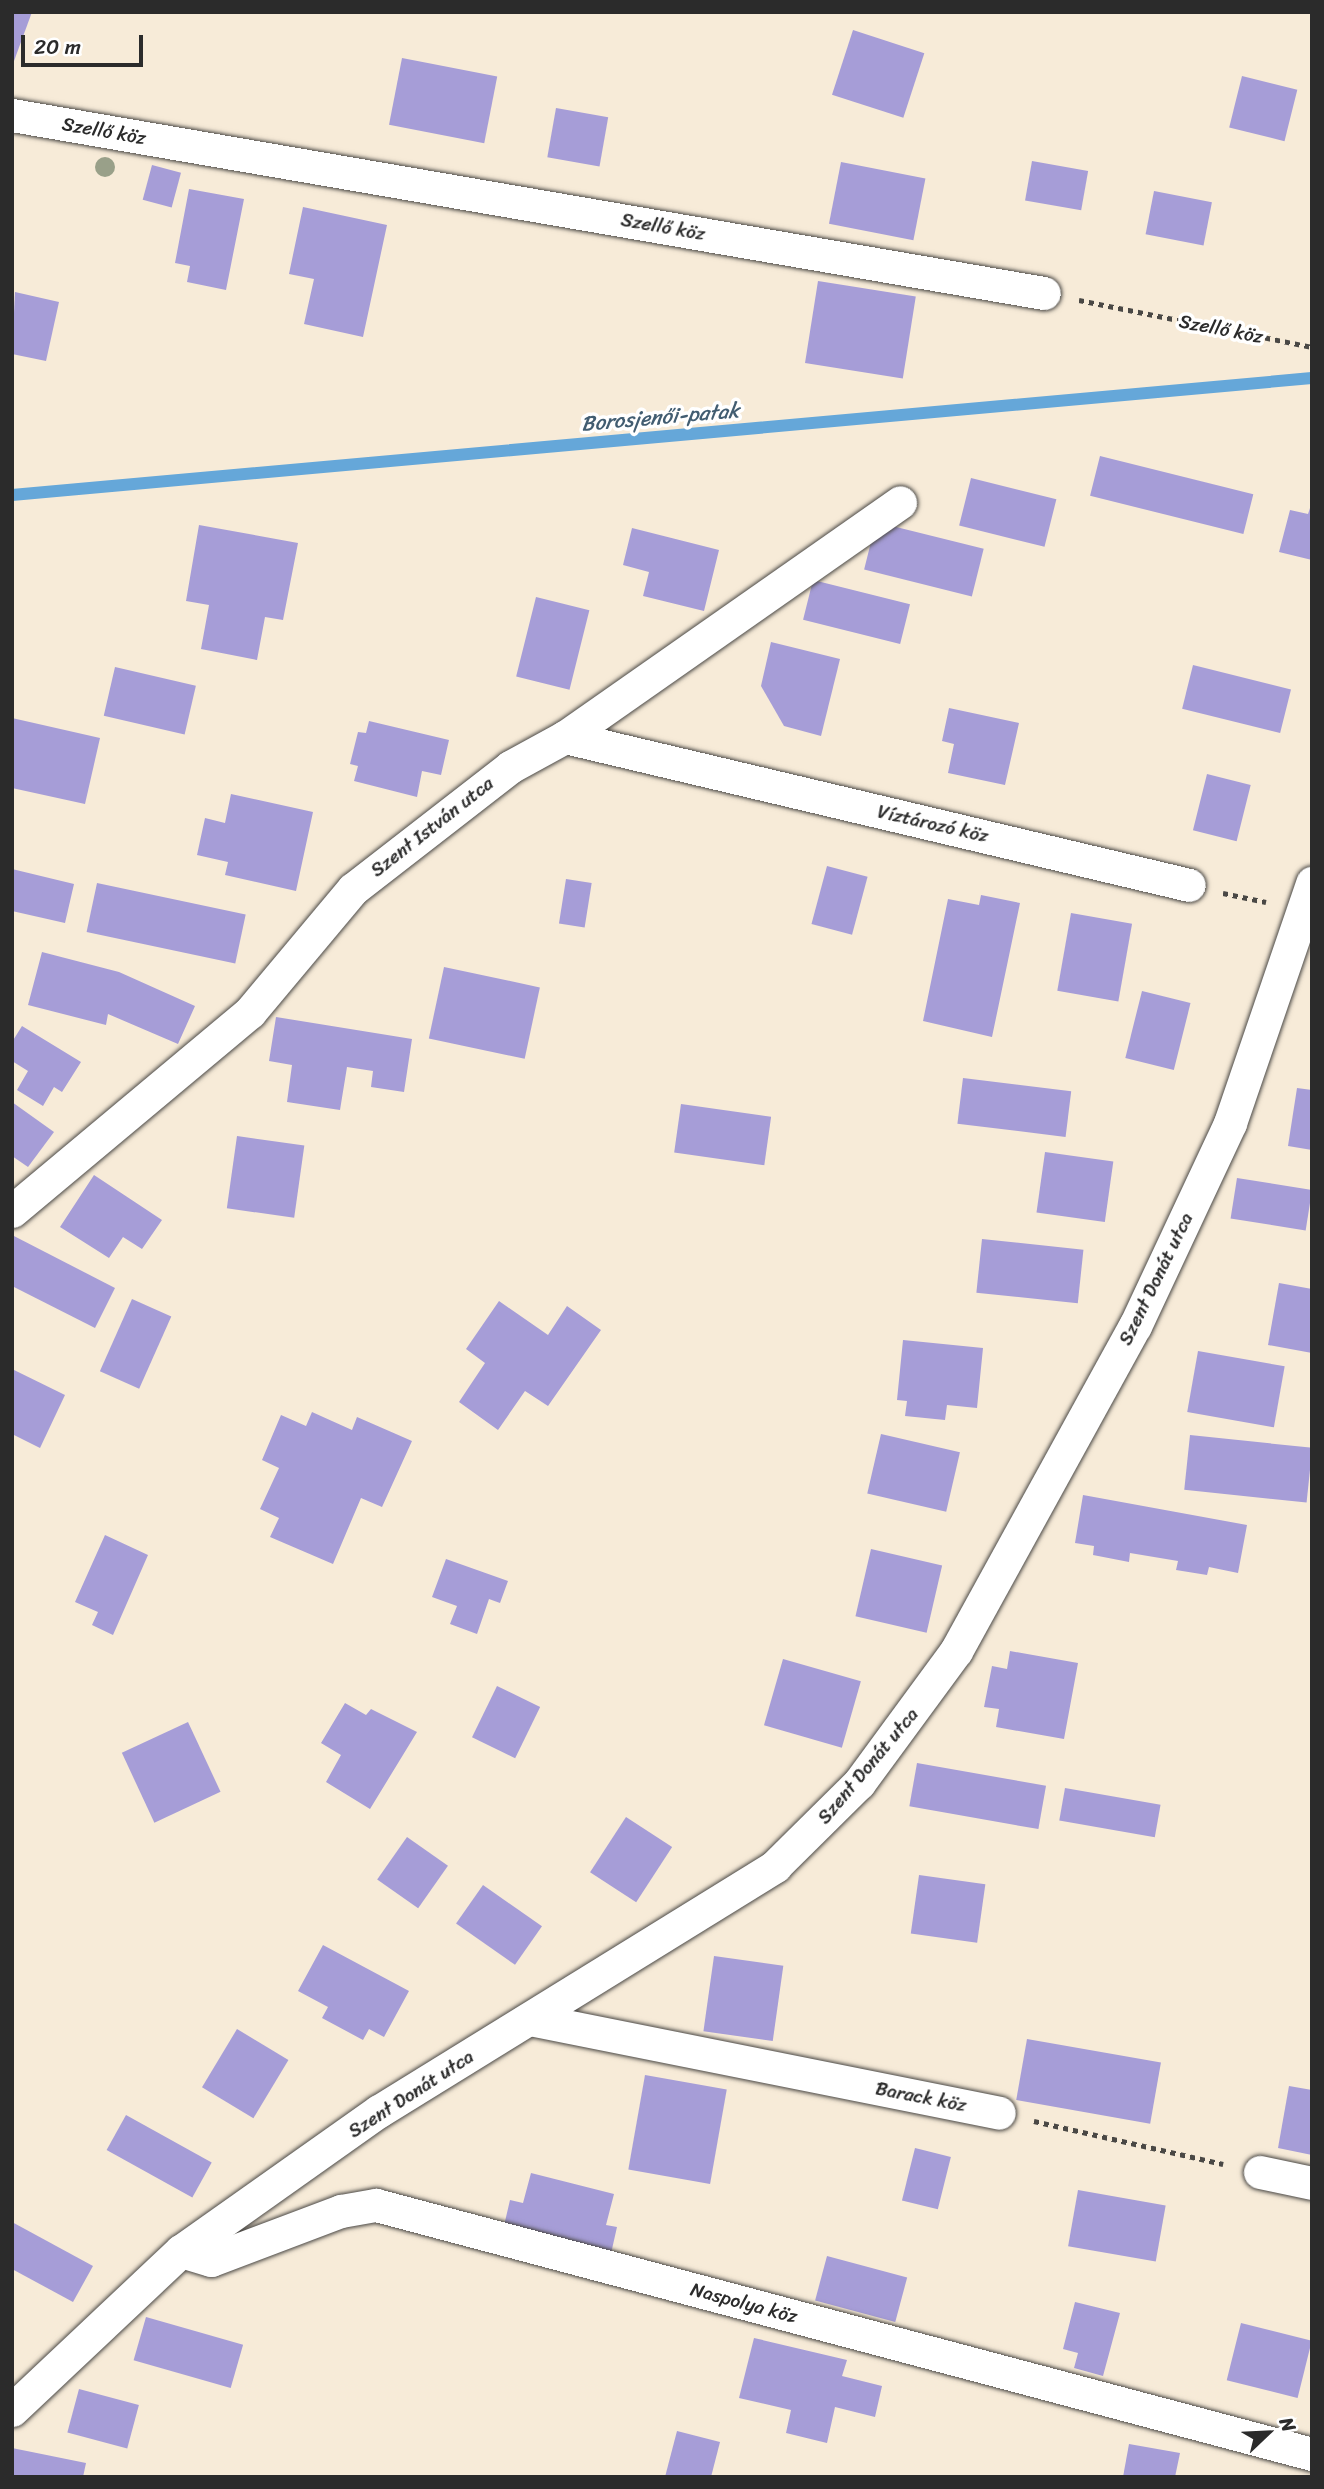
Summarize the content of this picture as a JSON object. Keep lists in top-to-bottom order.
{
  "streets": {
    "street": [
      "Szellő köz",
      "Víztározó köz",
      "Szent István utca",
      "Szent Donát utca",
      "Barack köz",
      "Naspolya köz"
    ]
  },
  "crossings": [
    ["Víztározó köz", "Szent István utca"],
    ["Szent Donát utca", "Barack köz"],
    ["Szent Donát utca", "Naspolya köz"]
  ],
  "water": ["Borosjenői-patak"],
  "scale_bar": "20 m",
  "north": "top right"
}
